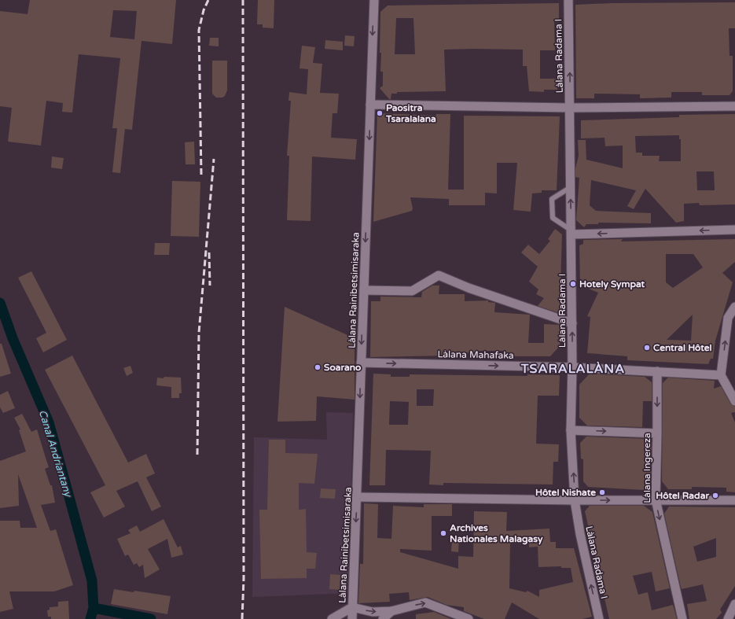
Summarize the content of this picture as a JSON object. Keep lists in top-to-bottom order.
{
  "streets": {
    "street": [
      "Làlana Radama I",
      "Làlana Rainibetsimisaraka",
      "Làlana Mahafaka",
      "Làlana Ingereza"
    ]
  },
  "crossings": [
    ["Làlana Radama I", "Làlana Mahafaka"],
    ["Làlana Rainibetsimisaraka", "Làlana Mahafaka"],
    ["Làlana Mahafaka", "Làlana Ingereza"]
  ],
  "one_way": ["Làlana Radama I", "Làlana Rainibetsimisaraka", "Làlana Ingereza"],
  "districts": ["TSARALALÀNA"],
  "water": ["Canal Andriantany"],
  "places": [
    "Paositra Tsaralalana",
    "Hotely Sympat",
    "Central Hôtel",
    "Soarano",
    "Hôtel Nishate",
    "Hôtel Radar",
    "Archives Nationales Malagasy"
  ]
}
